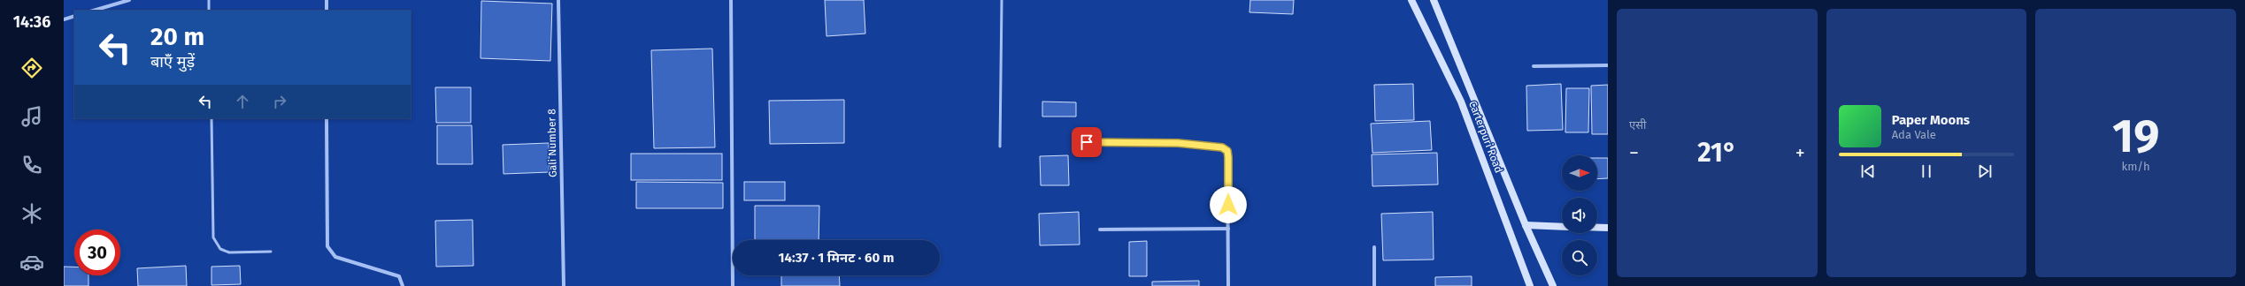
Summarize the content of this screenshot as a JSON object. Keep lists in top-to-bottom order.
{
  "streets": {
    "main road": ["Carterpuri Road"],
    "street": ["Gali Number 8"]
  },
  "north": "right",
  "page": {
    "tabs": "14:36",
    "tile": [
      "एसी",
      ["19", "km/h"]
    ],
    "turn": ["20 m", "बाएँ मुड़ें"],
    "song": ["Paper Moons", "Ada Vale"],
    "heat": ["−", "21°", "+"],
    "limit": "30",
    "trip": "14:37 · 1 मिनट · 60 m"
  }
}
